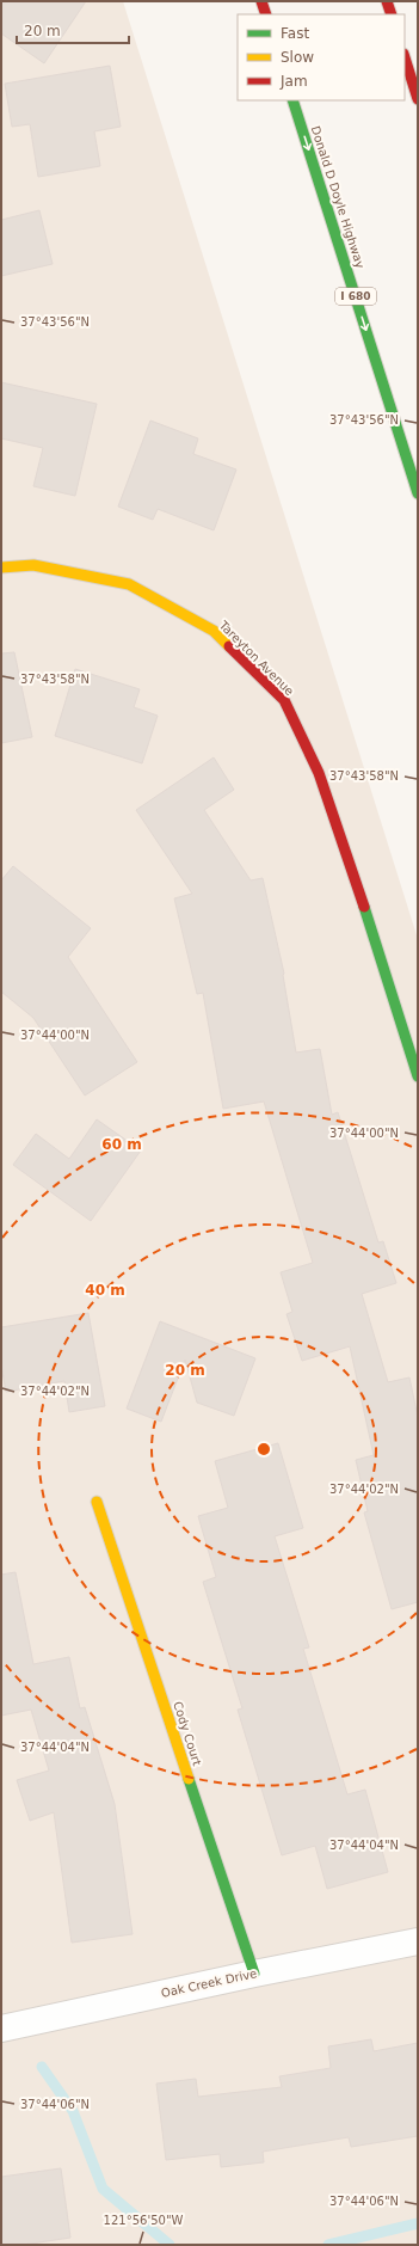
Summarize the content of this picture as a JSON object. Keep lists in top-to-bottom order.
{
  "streets": {
    "main road": [
      "Donald D Doyle Highway",
      "I 680",
      "Tareyton Avenue",
      "Cody Court"
    ],
    "street": ["Oak Creek Drive"]
  },
  "crossings": [
    ["Cody Court", "Oak Creek Drive"]
  ],
  "one_way": ["Donald D Doyle Highway"],
  "legend": ["Fast", "Slow", "Jam"],
  "scale_bar": "20 m",
  "coordinates": [
    "37°43'56\"N",
    "37°43'58\"N",
    "37°44'00\"N",
    "37°44'02\"N",
    "37°44'04\"N",
    "37°44'06\"N",
    "121°56'50\"W"
  ],
  "rings": ["60 m", "40 m", "20 m"]
}
